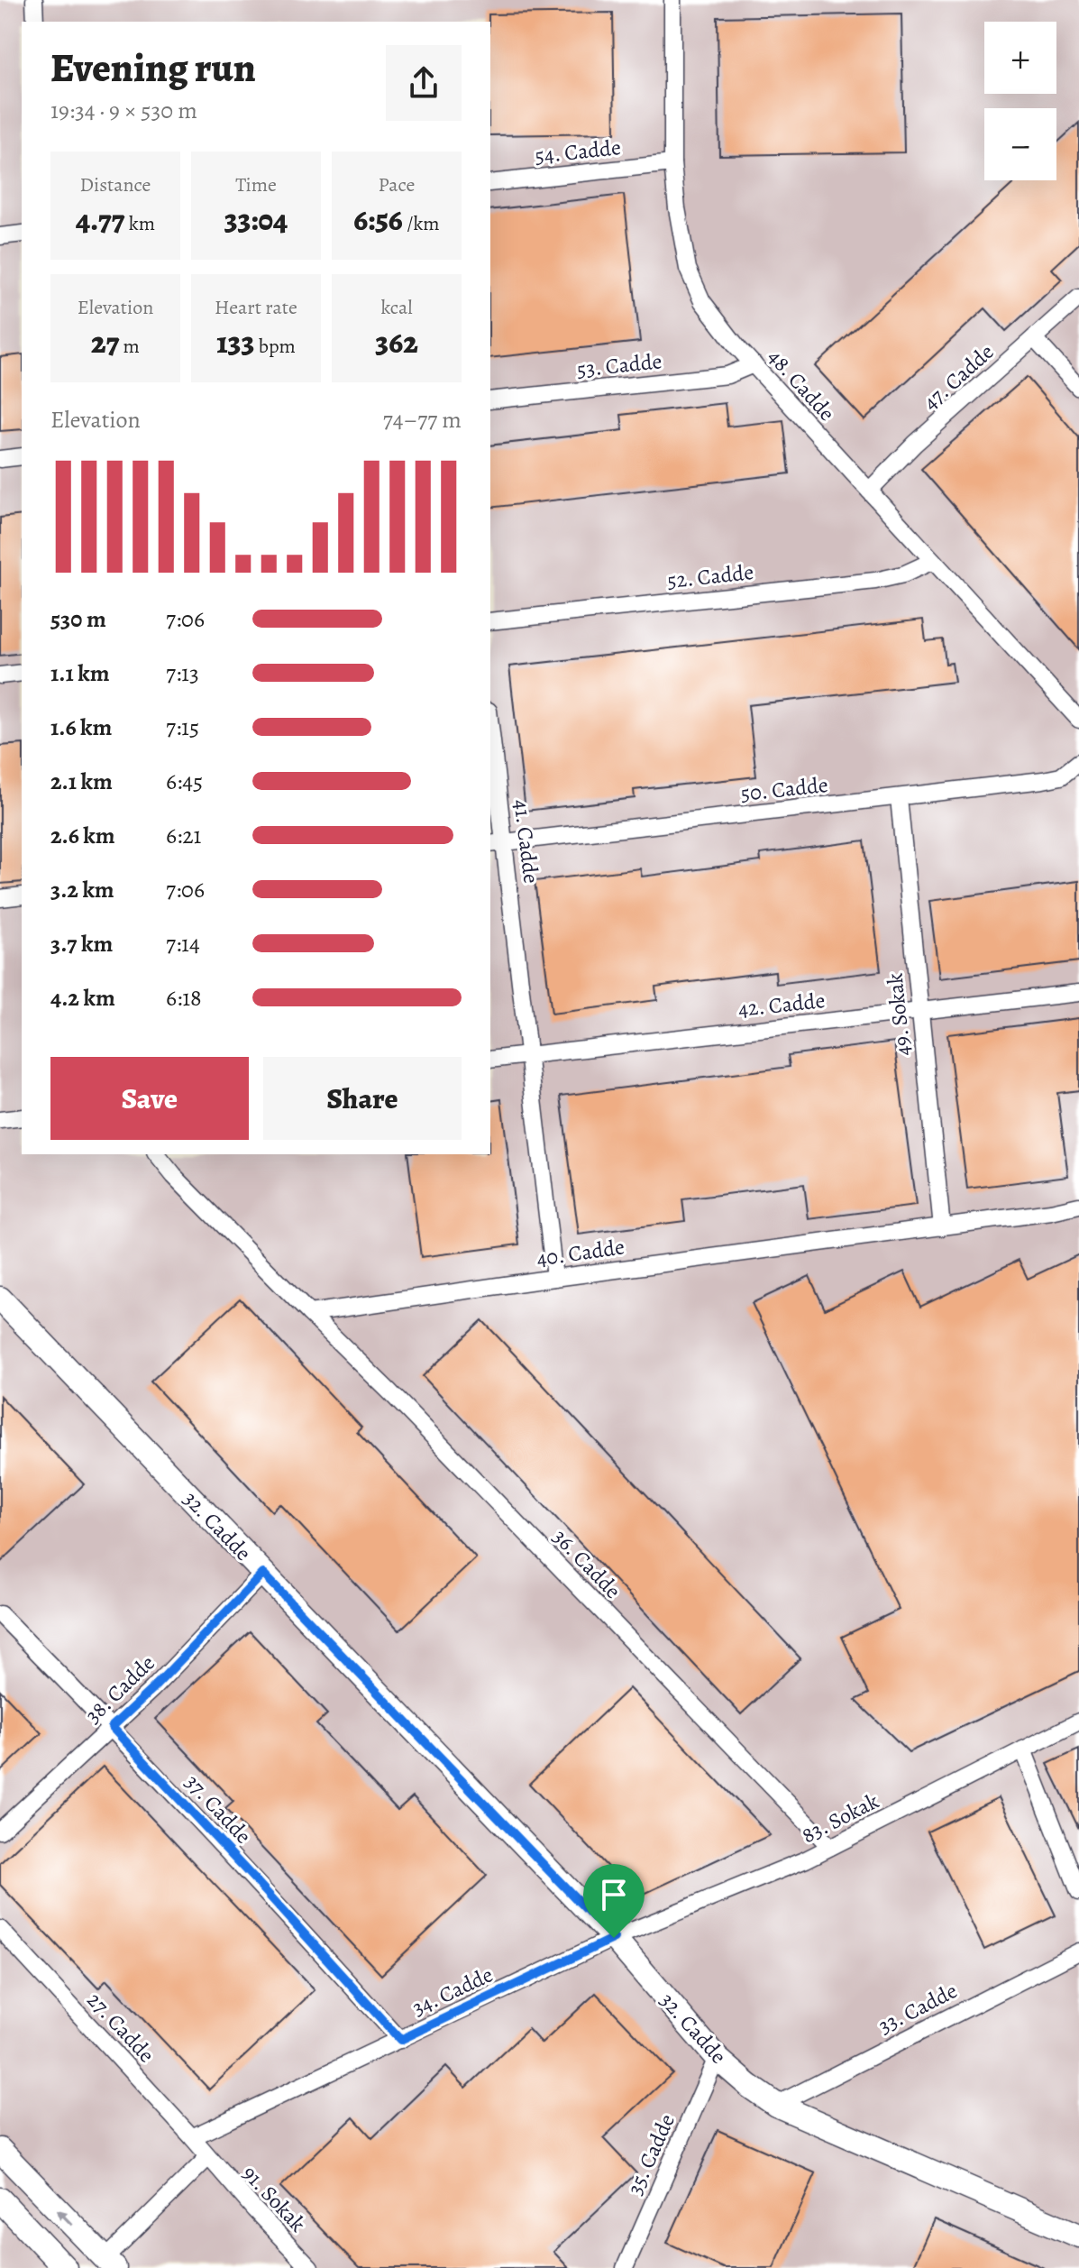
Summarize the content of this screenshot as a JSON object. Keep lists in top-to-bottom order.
{
  "streets": {
    "street": [
      "54. Cadde",
      "53. Cadde",
      "47. Cadde",
      "48. Cadde",
      "52. Cadde",
      "50. Cadde",
      "41. Cadde",
      "42. Cadde",
      "49. Sokak",
      "40. Cadde",
      "32. Cadde",
      "36. Cadde",
      "38. Cadde",
      "37. Cadde",
      "83. Sokak",
      "34. Cadde",
      "33. Cadde",
      "27. Cadde",
      "35. Cadde",
      "91. Sokak"
    ]
  },
  "crossings": [
    ["54. Cadde", "48. Cadde"],
    ["53. Cadde", "48. Cadde"],
    ["47. Cadde", "48. Cadde"],
    ["48. Cadde", "52. Cadde"],
    ["50. Cadde", "41. Cadde"],
    ["50. Cadde", "49. Sokak"],
    ["41. Cadde", "42. Cadde"],
    ["41. Cadde", "40. Cadde"],
    ["42. Cadde", "49. Sokak"],
    ["49. Sokak", "40. Cadde"],
    ["40. Cadde", "36. Cadde"],
    ["32. Cadde", "38. Cadde"],
    ["32. Cadde", "83. Sokak"],
    ["32. Cadde", "34. Cadde"],
    ["32. Cadde", "33. Cadde"],
    ["32. Cadde", "35. Cadde"],
    ["36. Cadde", "83. Sokak"],
    ["38. Cadde", "37. Cadde"],
    ["37. Cadde", "34. Cadde"],
    ["83. Sokak", "34. Cadde"],
    ["34. Cadde", "27. Cadde"],
    ["27. Cadde", "91. Sokak"]
  ],
  "page": {
    "map_buttons": ["+", "−"],
    "heading": ["Evening run", "19:34 · 9 × 530 m"],
    "stats": [
      ["Distance", "4.77 km"],
      ["Time", "33:04"],
      ["Pace", "6:56 /km"],
      ["Elevation", "27 m"],
      ["Heart rate", "133 bpm"],
      ["kcal", "362"]
    ],
    "chart": ["Elevation", "74–77 m"],
    "list": [
      {
        "name": "530 m",
        "note": "7:06"
      },
      {
        "name": "1.1 km",
        "note": "7:13"
      },
      {
        "name": "1.6 km",
        "note": "7:15"
      },
      {
        "name": "2.1 km",
        "note": "6:45"
      },
      {
        "name": "2.6 km",
        "note": "6:21"
      },
      {
        "name": "3.2 km",
        "note": "7:06"
      },
      {
        "name": "3.7 km",
        "note": "7:14"
      },
      {
        "name": "4.2 km",
        "note": "6:18"
      }
    ],
    "buttons": ["Save", "Share"]
  }
}
